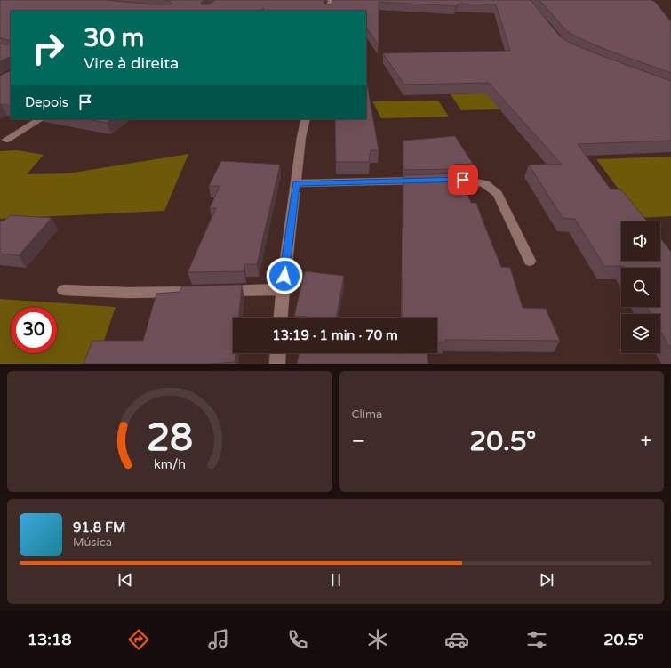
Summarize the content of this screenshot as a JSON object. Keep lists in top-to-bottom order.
{
  "page": {
    "turn": ["30 m", "Vire à direita"],
    "then": "Depois",
    "limit": "30",
    "trip": "13:19 · 1 min · 70 m",
    "tile": "Clima",
    "heat": ["−", "20.5°", "+"],
    "song": ["91.8 FM", "Música"],
    "tabs": ["13:18", "20.5°"],
    "gauge": ["28", "km/h"]
  }
}
